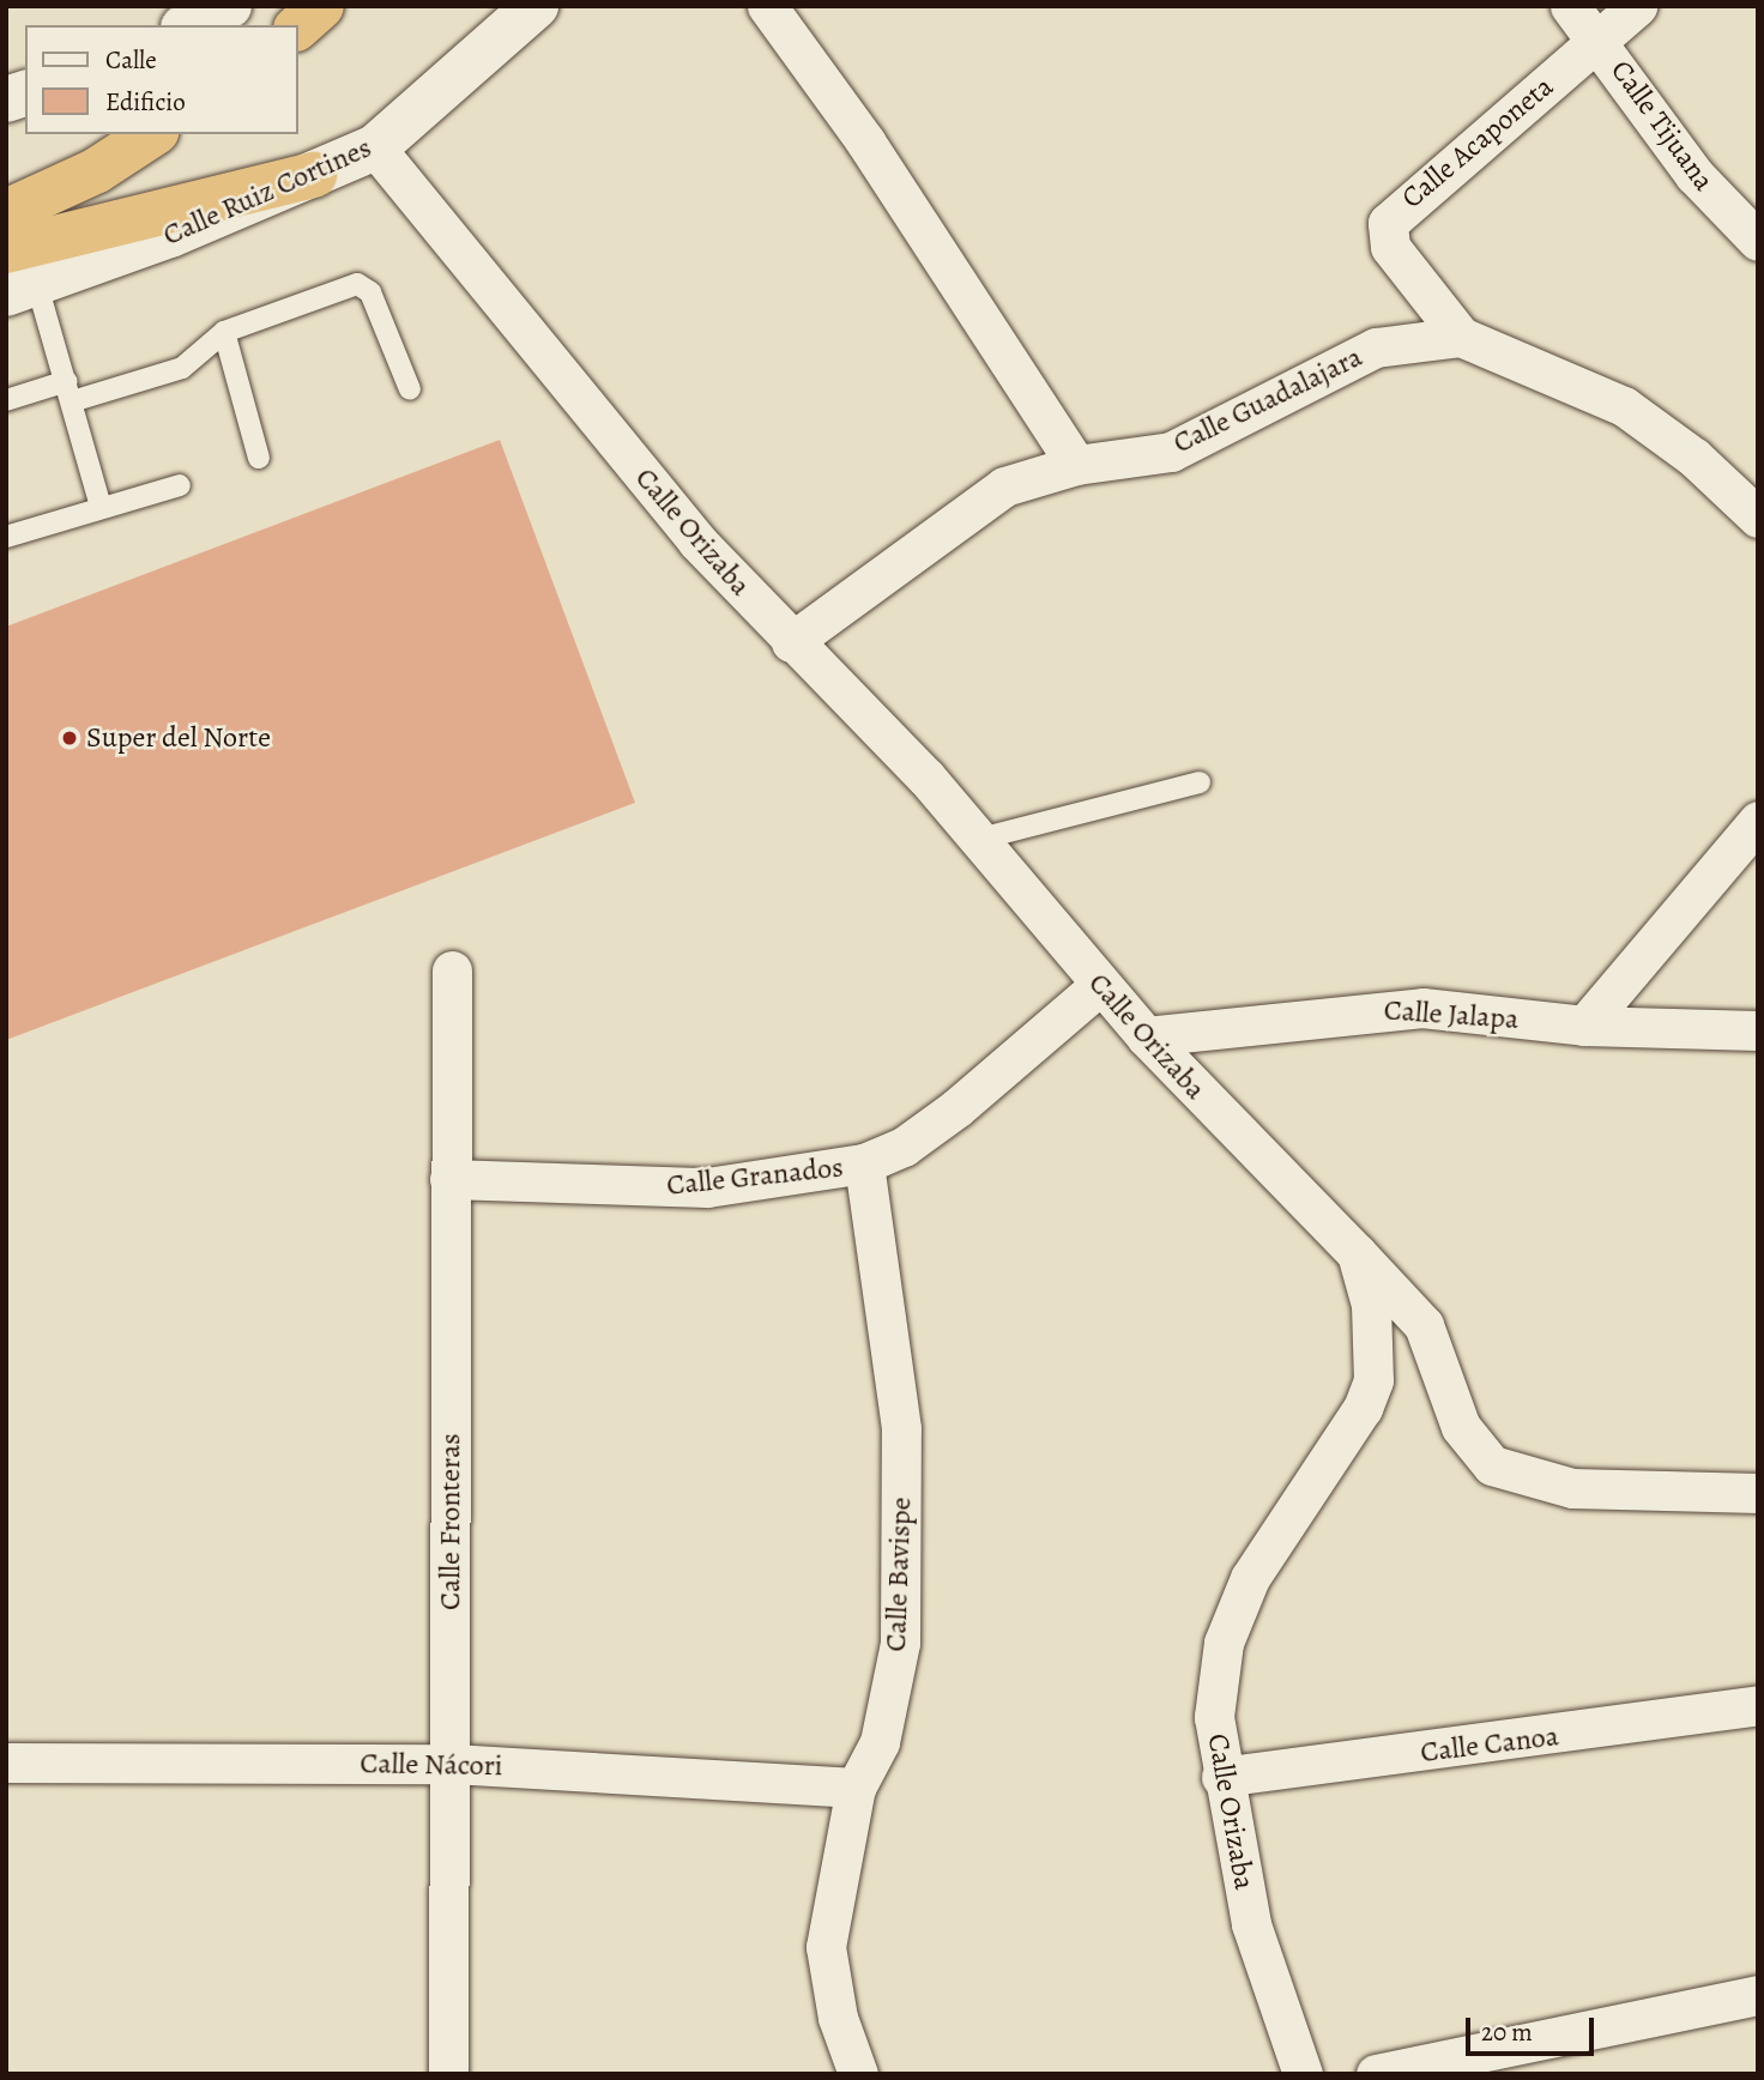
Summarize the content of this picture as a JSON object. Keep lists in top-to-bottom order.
{
  "streets": {
    "main road": ["Calle Ruiz Cortines"],
    "street": [
      "Calle Tijuana",
      "Calle Acaponeta",
      "Calle Guadalajara",
      "Calle Orizaba",
      "Calle Jalapa",
      "Calle Granados",
      "Calle Fronteras",
      "Calle Bavispe",
      "Calle Canoa",
      "Calle Nácori"
    ]
  },
  "crossings": [
    ["Calle Tijuana", "Calle Acaponeta"],
    ["Calle Acaponeta", "Calle Guadalajara"],
    ["Calle Ruiz Cortines", "Calle Orizaba"],
    ["Calle Guadalajara", "Calle Orizaba"],
    ["Calle Orizaba", "Calle Jalapa"],
    ["Calle Orizaba", "Calle Granados"],
    ["Calle Orizaba", "Calle Canoa"],
    ["Calle Granados", "Calle Fronteras"],
    ["Calle Granados", "Calle Bavispe"],
    ["Calle Fronteras", "Calle Nácori"],
    ["Calle Bavispe", "Calle Nácori"]
  ],
  "places": ["Super del Norte"],
  "legend": ["Calle", "Edificio"],
  "scale_bar": "20 m"
}
